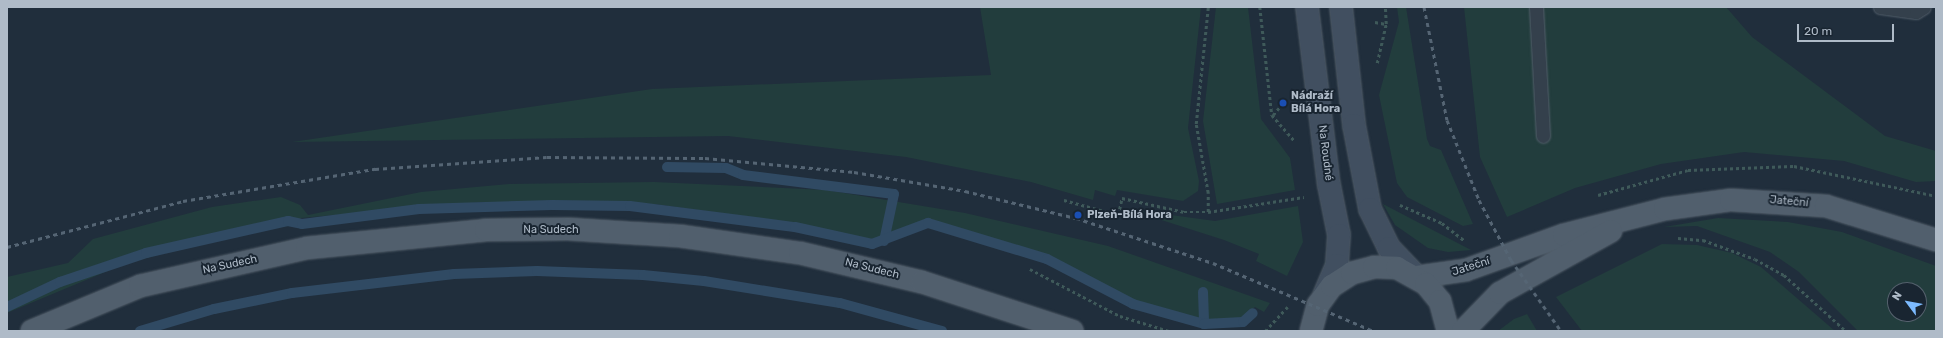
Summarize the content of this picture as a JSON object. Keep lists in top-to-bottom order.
{
  "streets": {
    "main road": ["Na Roudné", "Jateční", "Na Sudech"]
  },
  "crossings": [
    ["Na Roudné", "Jateční"]
  ],
  "places": ["Nádraží Bílá Hora", "Plzeň-Bílá Hora"],
  "scale_bar": "20 m",
  "north": "top left"
}
